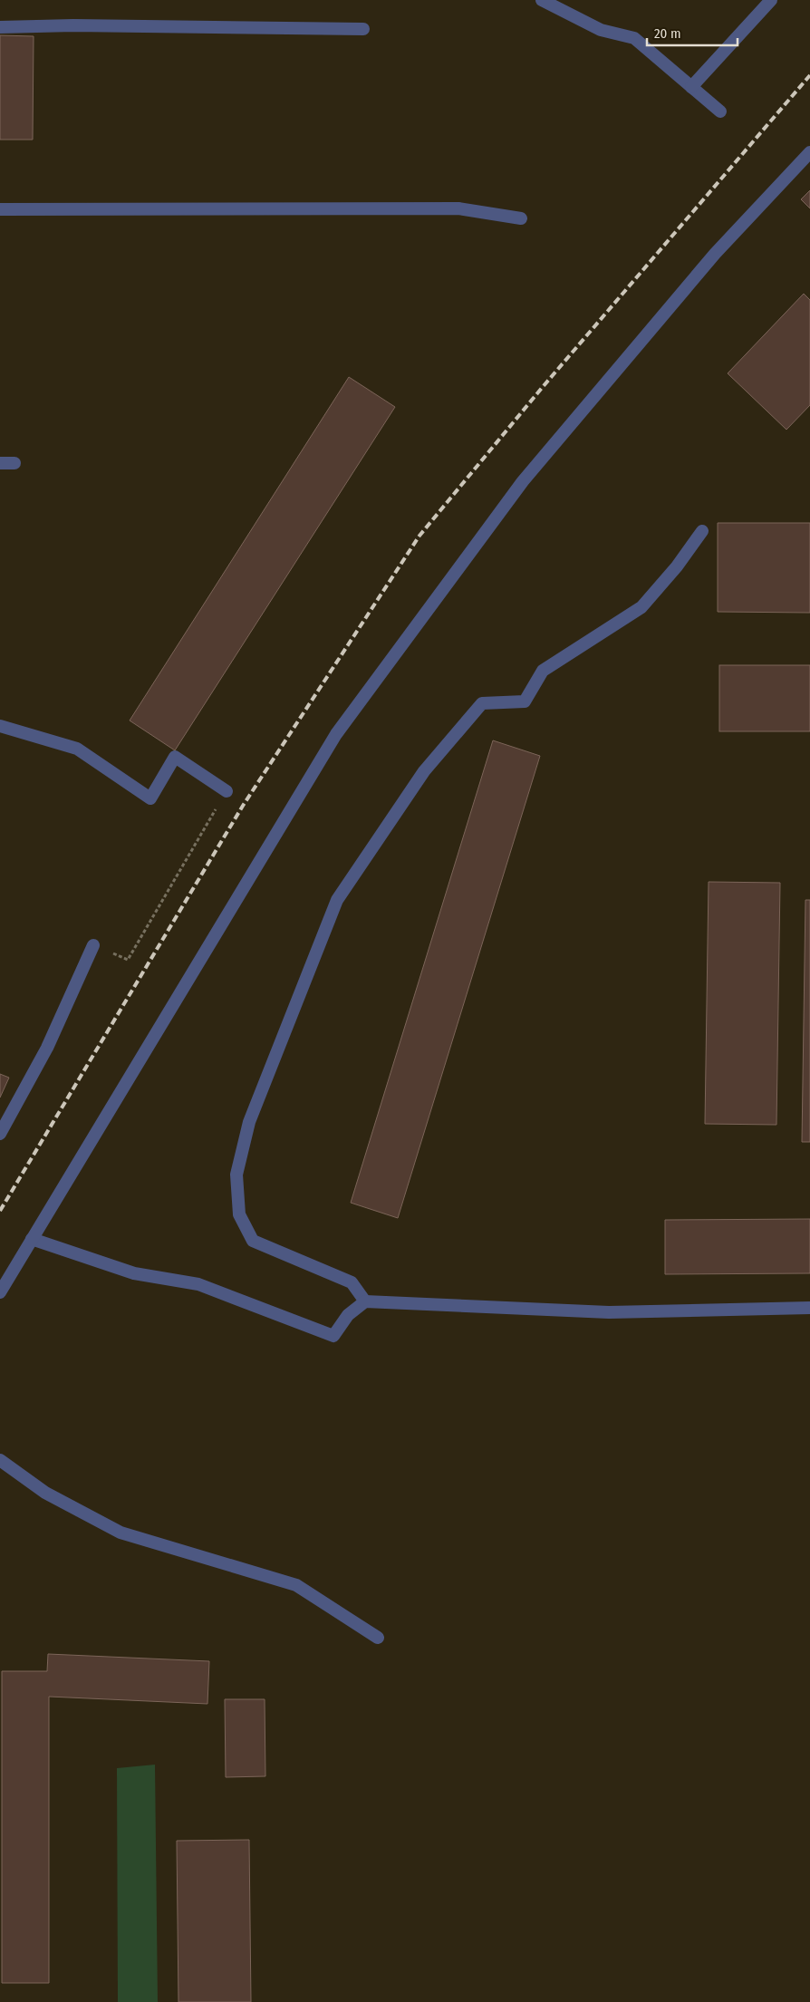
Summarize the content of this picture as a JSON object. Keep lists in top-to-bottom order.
{
  "scale_bar": "20 m"
}
